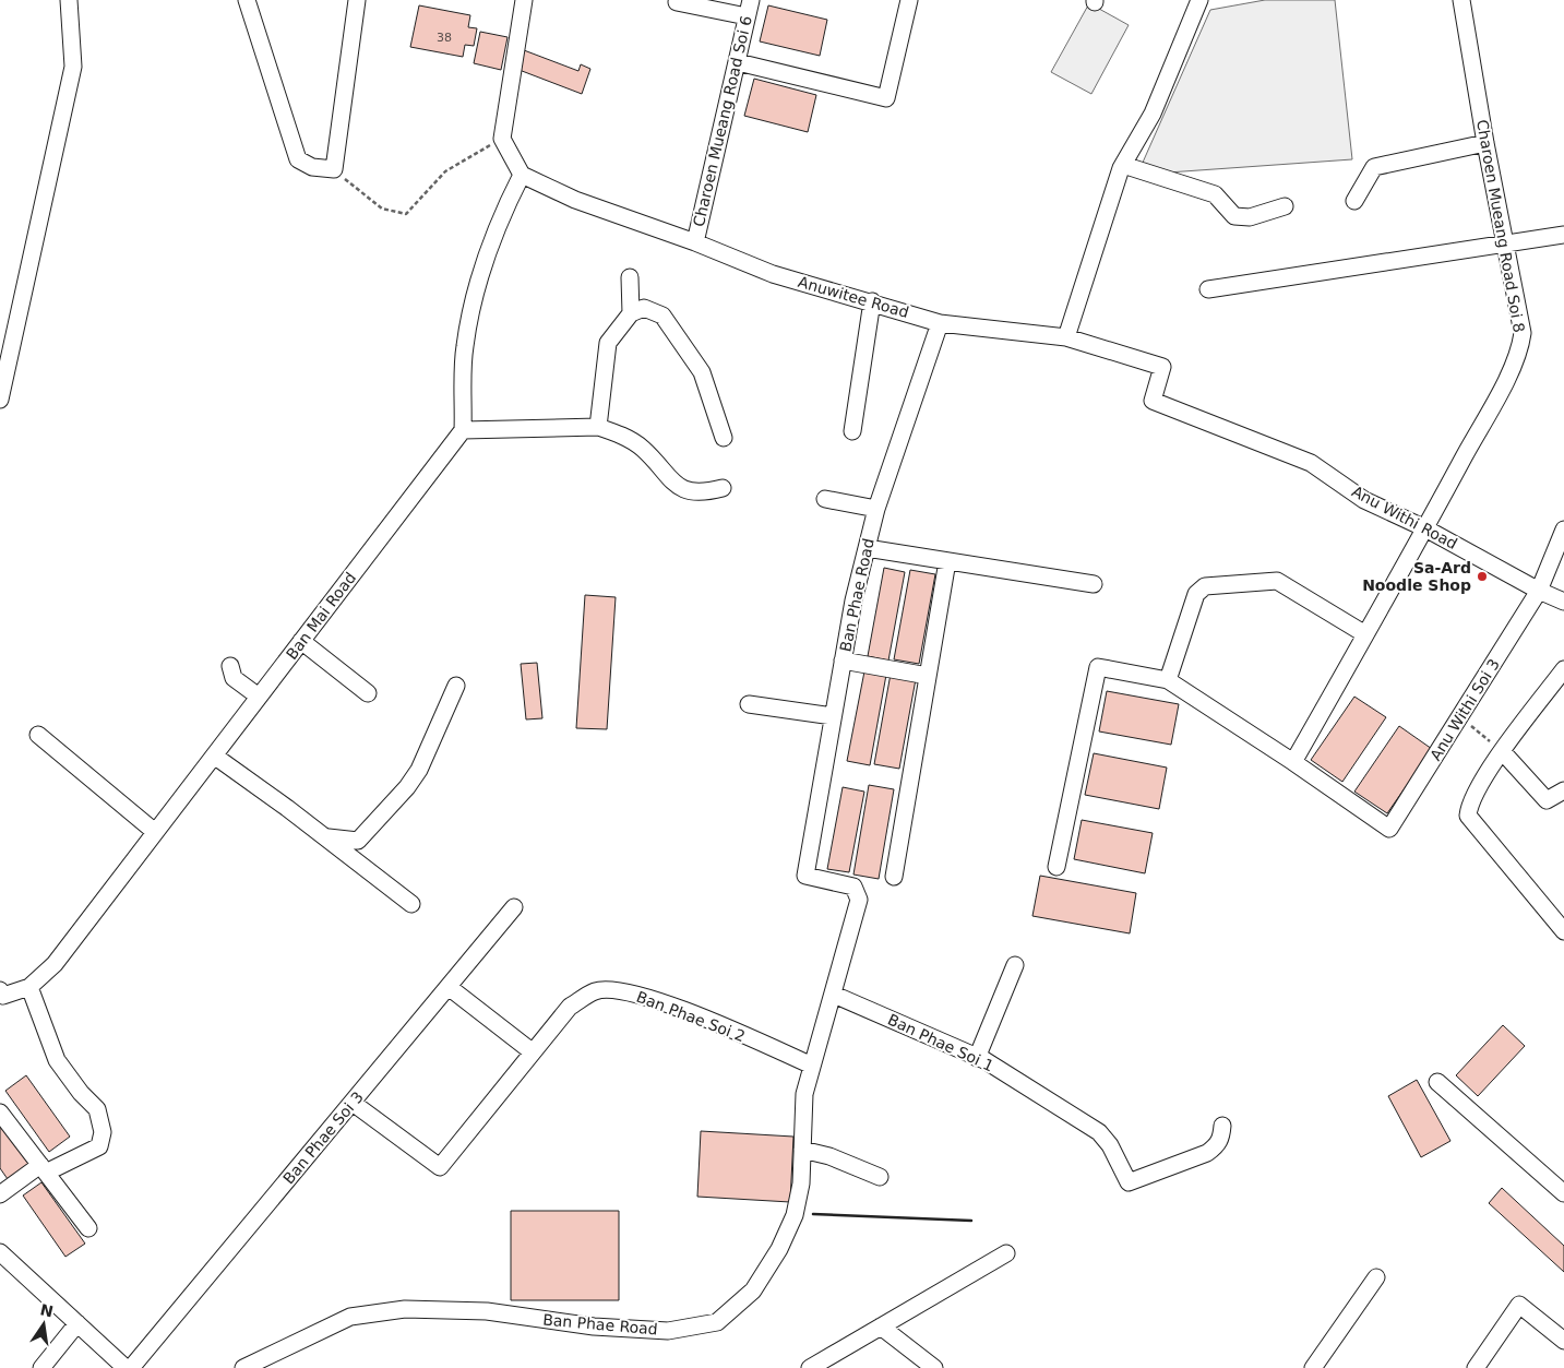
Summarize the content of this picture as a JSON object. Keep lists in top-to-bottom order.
{
  "streets": {
    "street": [
      "Charoen Mueang Road Soi 6",
      "Charoen Mueang Road Soi 8",
      "Anuwitee Road",
      "Anu Withi Road",
      "Ban Phae Road",
      "Ban Mai Road",
      "Anu Withi Soi 3",
      "Ban Phae Soi 2",
      "Ban Phae Soi 1",
      "Ban Phae Soi 3"
    ]
  },
  "crossings": [
    ["Charoen Mueang Road Soi 6", "Anuwitee Road"],
    ["Charoen Mueang Road Soi 8", "Anu Withi Road"],
    ["Charoen Mueang Road Soi 8", "Anu Withi Soi 3"],
    ["Anuwitee Road", "Anu Withi Road"],
    ["Anuwitee Road", "Ban Phae Road"],
    ["Anu Withi Road", "Anu Withi Soi 3"],
    ["Ban Phae Road", "Ban Phae Soi 2"],
    ["Ban Phae Road", "Ban Phae Soi 1"],
    ["Ban Phae Soi 2", "Ban Phae Soi 3"]
  ],
  "places": ["Sa-Ard Noodle Shop"],
  "house_numbers": ["38"],
  "north": "top"
}
